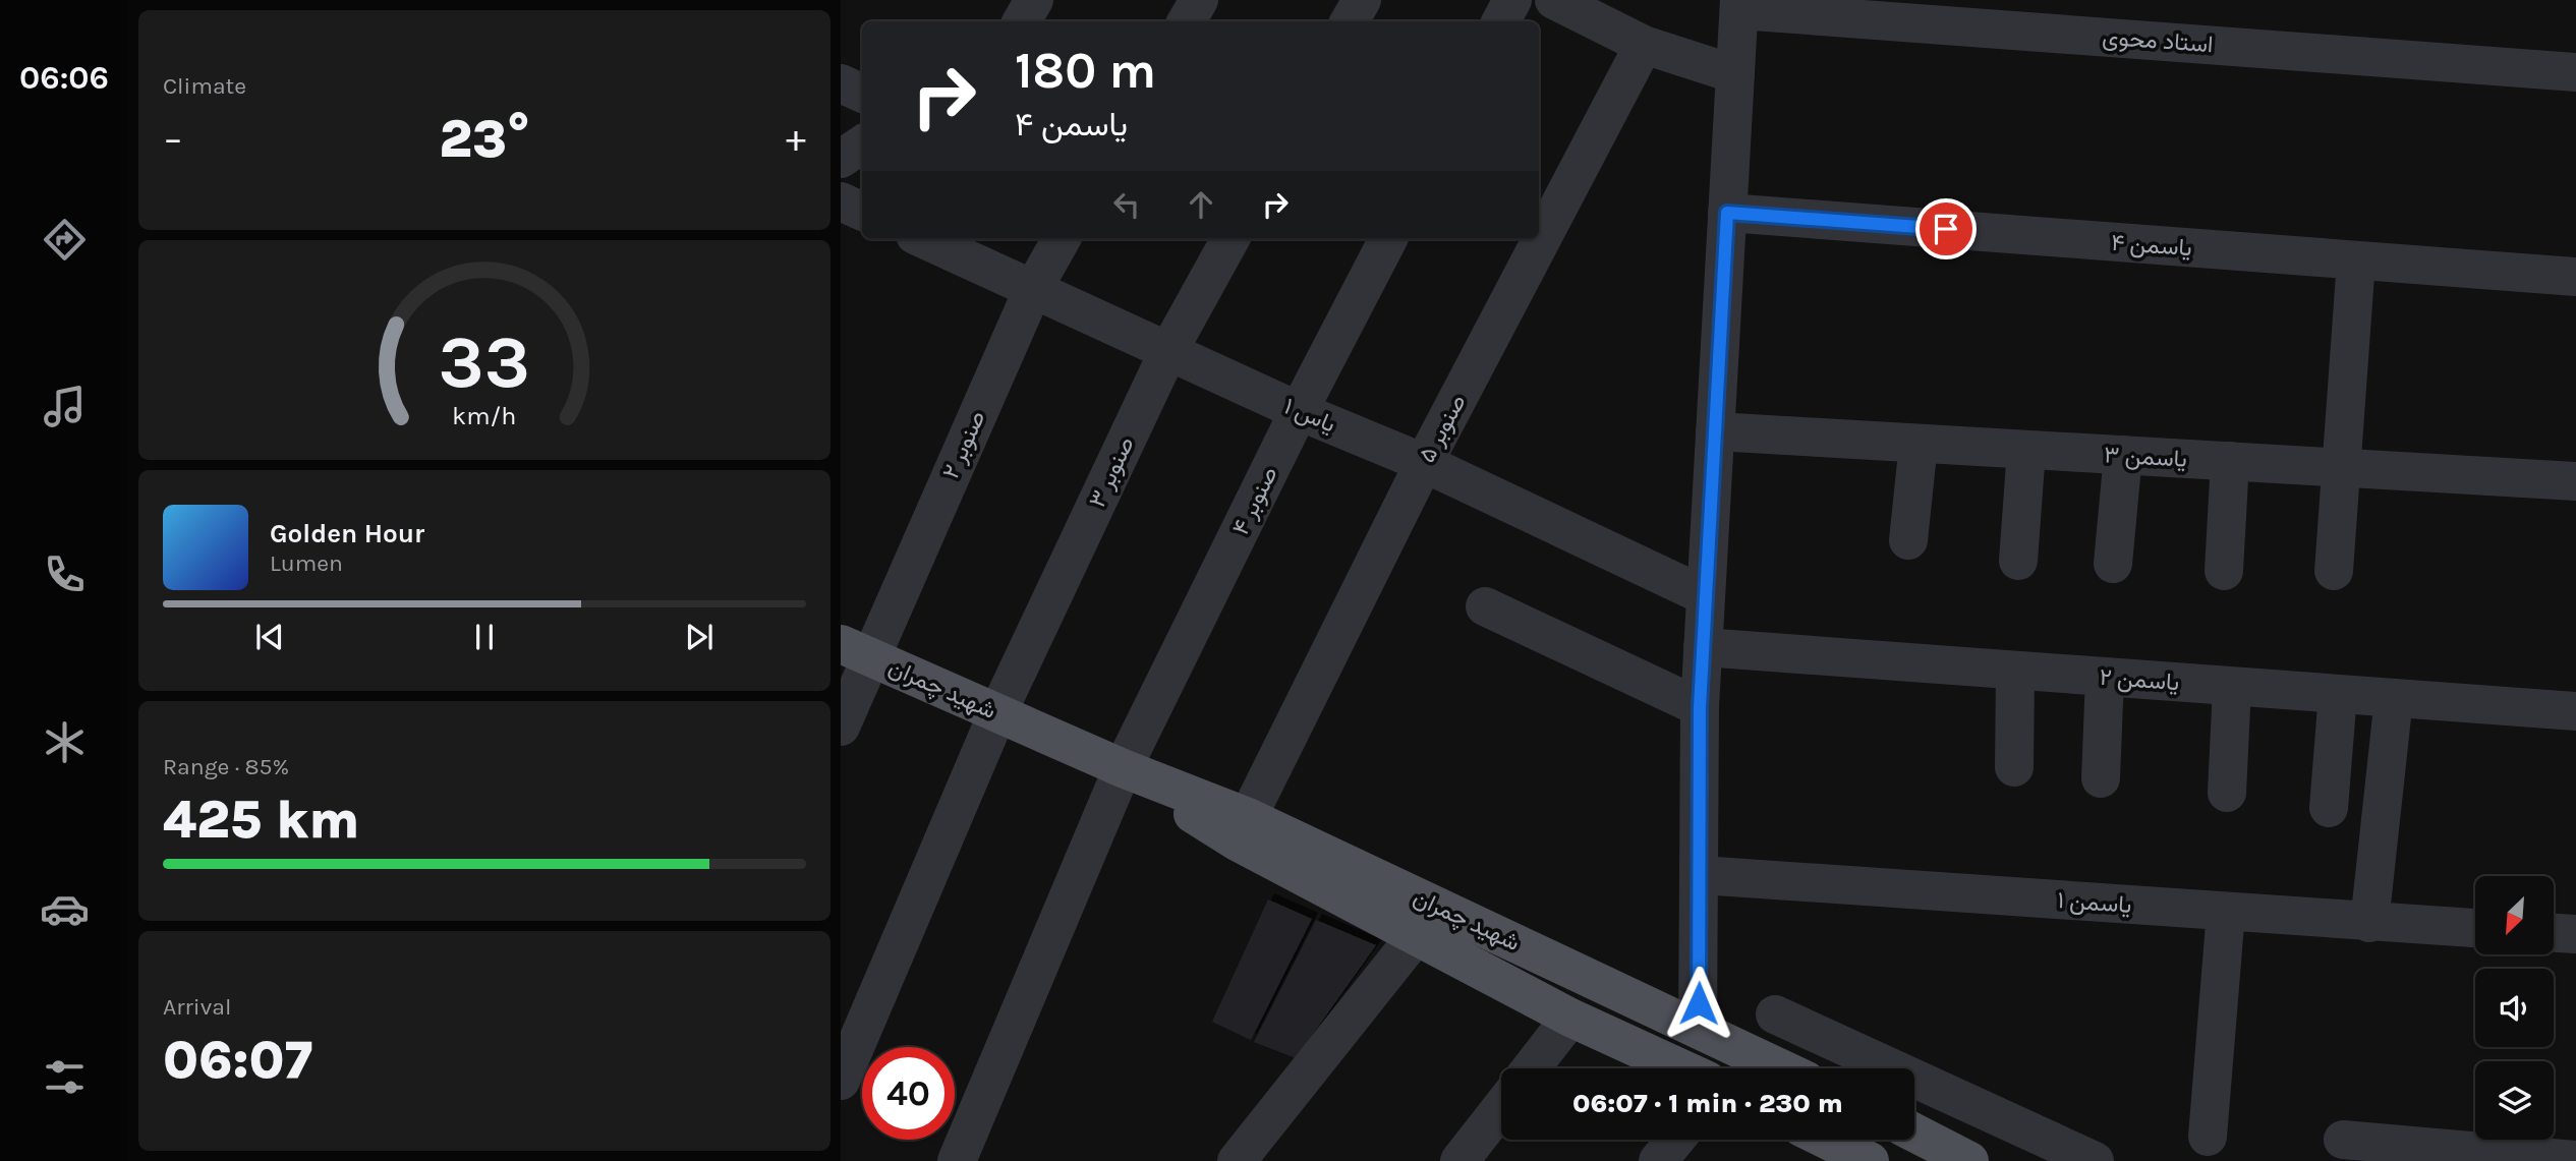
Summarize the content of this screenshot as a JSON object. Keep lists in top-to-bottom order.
{
  "streets": {
    "main road": ["شهید چمران"],
    "street": [
      "استاد محوی",
      "یاسمن ۴",
      "یاس ۱",
      "صنوبر ۵",
      "صنوبر ۲",
      "یاسمن ۳",
      "صنوبر ۳",
      "صنوبر ۴",
      "یاسمن ۲",
      "یاسمن ۱"
    ]
  },
  "crossings": [
    ["یاس ۱", "صنوبر ۵"],
    ["یاس ۱", "صنوبر ۲"],
    ["یاس ۱", "صنوبر ۳"],
    ["یاس ۱", "صنوبر ۴"],
    ["صنوبر ۵", "شهید چمران"],
    ["صنوبر ۲", "شهید چمران"],
    ["صنوبر ۳", "شهید چمران"],
    ["صنوبر ۴", "شهید چمران"]
  ],
  "north": "bottom left",
  "page": {
    "tabs": "06:06",
    "tile": [
      "Climate",
      ["Range · 85%", "425 km"],
      ["Arrival", "06:07"]
    ],
    "turn": ["180 m", "یاسمن ۴"],
    "heat": ["−", "23°", "+"],
    "song": ["Golden Hour", "Lumen"],
    "limit": "40",
    "trip": "06:07 · 1 min · 230 m",
    "gauge": ["33", "km/h"]
  }
}
